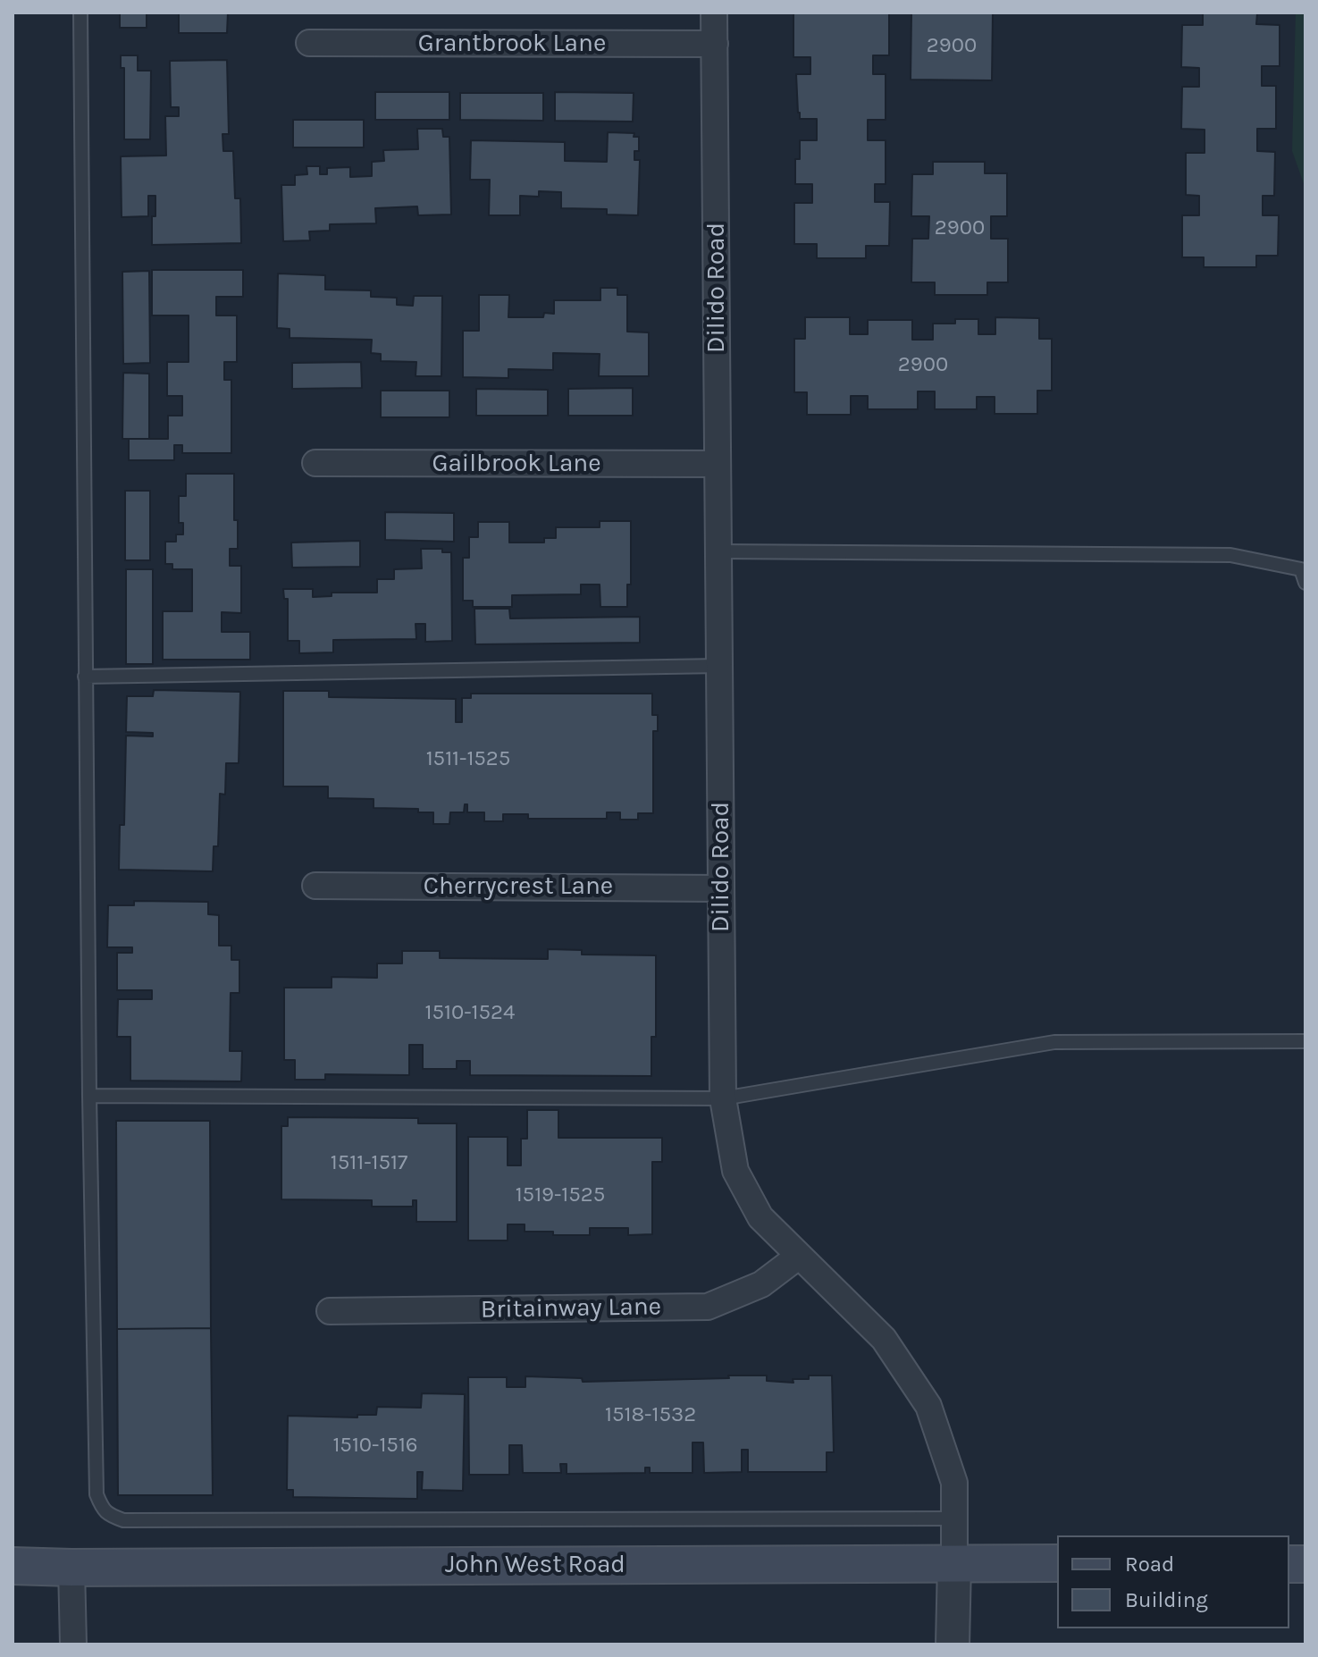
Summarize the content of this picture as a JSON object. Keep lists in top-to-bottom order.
{
  "streets": {
    "main road": ["John West Road"],
    "street": [
      "Grantbrook Lane",
      "Dilido Road",
      "Gailbrook Lane",
      "Cherrycrest Lane",
      "Britainway Lane"
    ]
  },
  "crossings": [
    ["Grantbrook Lane", "Dilido Road"],
    ["Dilido Road", "Gailbrook Lane"],
    ["Dilido Road", "Cherrycrest Lane"],
    ["Dilido Road", "Britainway Lane"],
    ["Dilido Road", "John West Road"]
  ],
  "house_numbers": [
    "2900",
    "2900",
    "2900",
    "1511-1525",
    "1510-1524",
    "1511-1517",
    "1519-1525",
    "1518-1532",
    "1510-1516"
  ],
  "legend": ["Road", "Building"]
}
